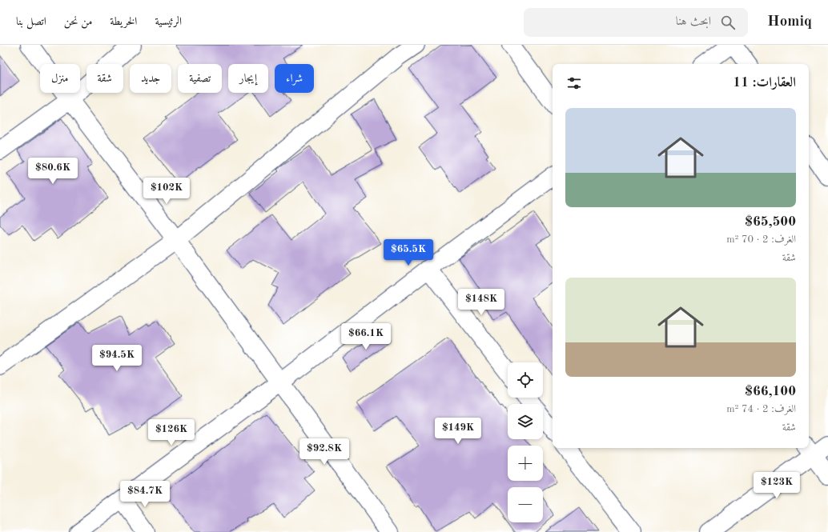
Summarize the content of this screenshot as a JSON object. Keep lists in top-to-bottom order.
{
  "page": {
    "header": "Homiq",
    "search": "ابحث هنا",
    "nav": [
      "الرئيسية",
      "الخريطة",
      "من نحن",
      "اتصل بنا"
    ],
    "chip": [
      "شراء",
      "إيجار",
      "تصفية",
      "جديد",
      "شقة",
      "منزل"
    ],
    "heading": "العقارات: 11",
    "list": [
      {
        "name": "$65,500",
        "note": "الغرف: 2 · 70 m² · شقة"
      },
      {
        "name": "$66,100",
        "note": "الغرف: 2 · 74 m² · شقة"
      }
    ],
    "price": [
      "$80.6K",
      "$102K",
      "$65.5K",
      "$148K",
      "$66.1K",
      "$94.5K",
      "$149K",
      "$126K",
      "$92.8K",
      "$123K",
      "$84.7K"
    ],
    "map_buttons": ["+", "−"]
  }
}
